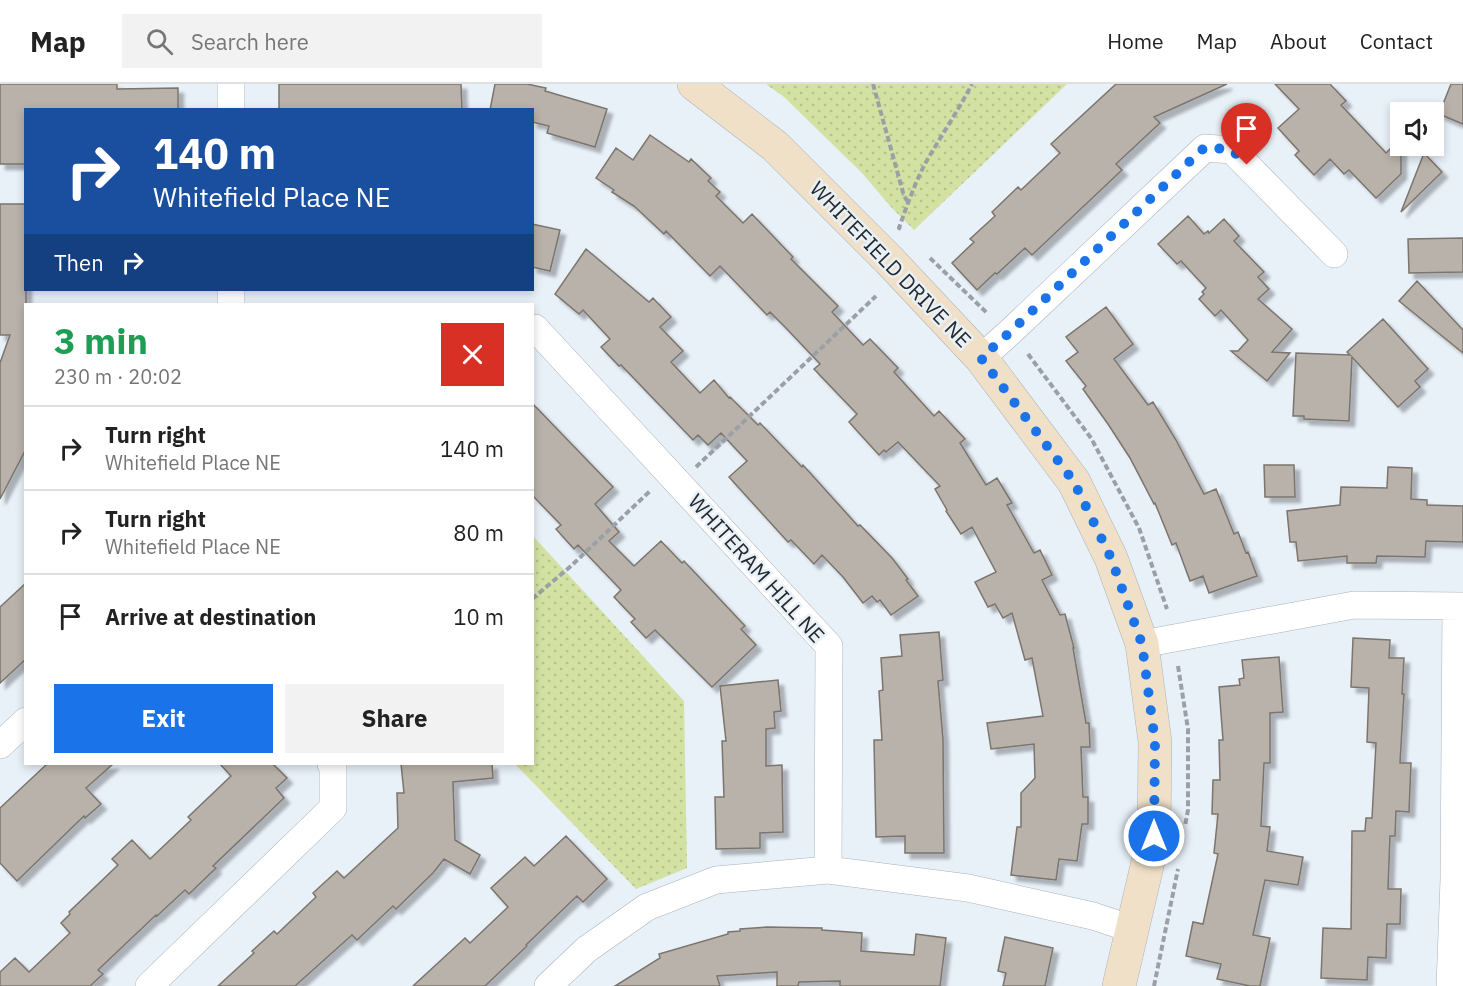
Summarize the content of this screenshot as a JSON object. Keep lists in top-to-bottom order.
{
  "streets": {
    "street": ["WHITEFIELD DRIVE NE", "WHITERAM HILL NE"]
  },
  "page": {
    "header": "Map",
    "search": "Search here",
    "nav": [
      "Home",
      "Map",
      "About",
      "Contact"
    ],
    "turn": ["140 m", "Whitefield Place NE"],
    "then": "Then",
    "heading": ["3 min", "230 m · 20:02"],
    "list": [
      {
        "name": "Turn right",
        "note": "Whitefield Place NE",
        "value": "140 m"
      },
      {
        "name": "Turn right",
        "note": "Whitefield Place NE",
        "value": "80 m"
      },
      {
        "name": "Arrive at destination",
        "value": "10 m"
      }
    ],
    "buttons": ["Exit", "Share"]
  }
}
